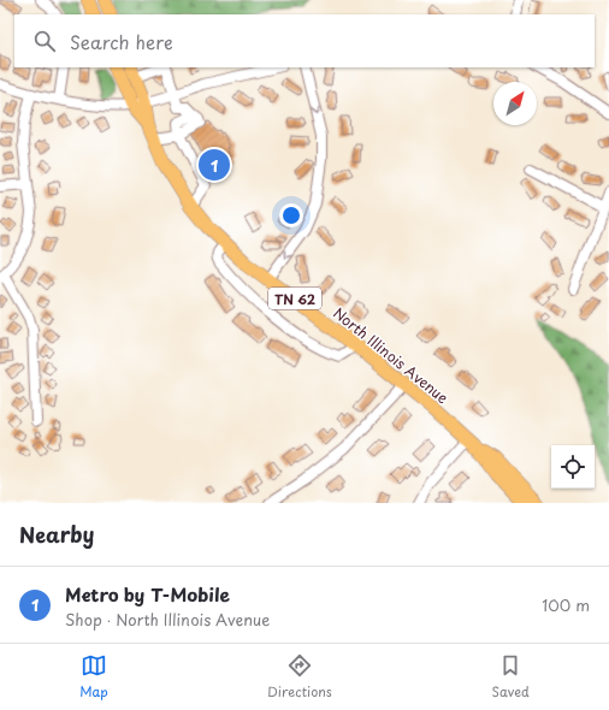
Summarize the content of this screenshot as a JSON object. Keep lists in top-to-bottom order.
{
  "streets": {
    "highway": ["TN 62", "North Illinois Avenue"]
  },
  "north": "top right",
  "page": {
    "search": "Search here",
    "pins": "1",
    "heading": "Nearby",
    "list": [
      {
        "mark": "1",
        "name": "Metro by T-Mobile",
        "note": "Shop · North Illinois Avenue",
        "value": "100 m"
      }
    ],
    "nav": ["Map", "Directions", "Saved"]
  }
}
